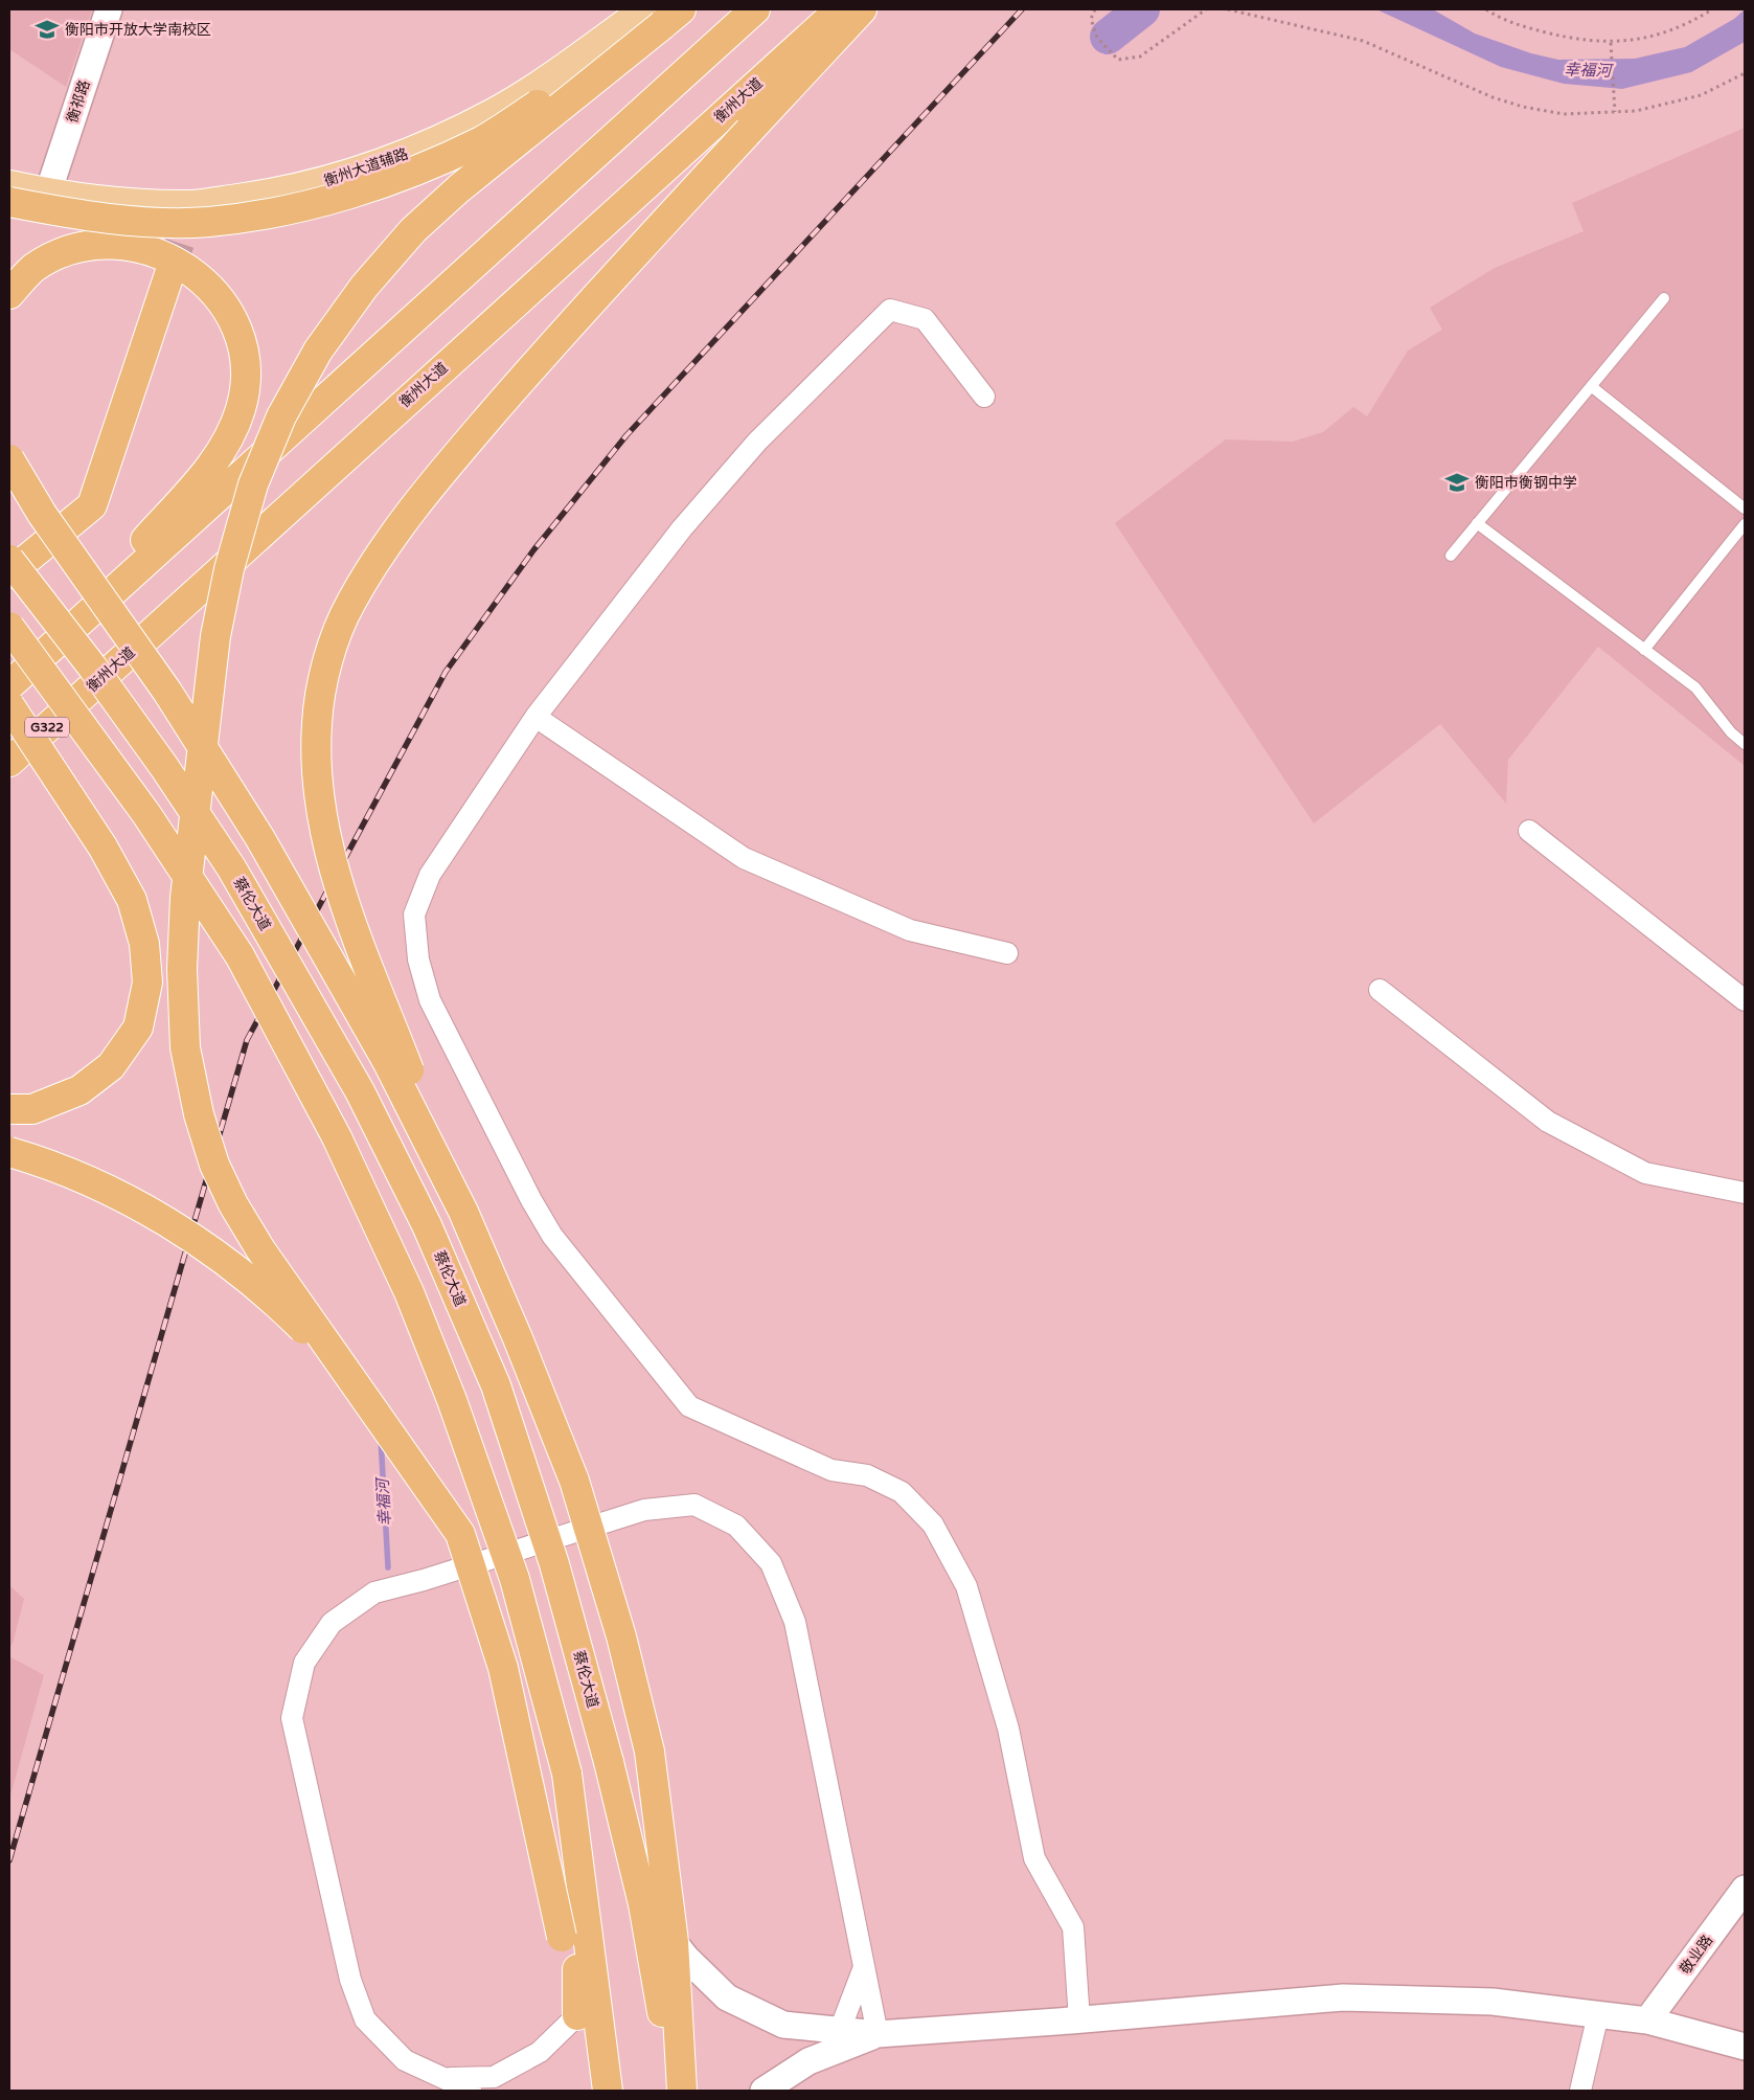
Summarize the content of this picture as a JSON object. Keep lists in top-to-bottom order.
{
  "streets": {
    "highway": ["衡州大道", "G322", "蔡伦大道"],
    "main road": ["衡州大道辅路"],
    "street": ["衡祁路", "敬业路"]
  },
  "crossings": [
    ["衡祁路", "衡州大道辅路"]
  ],
  "water": ["幸福河"],
  "places": {
    "school or university": ["衡阳市开放大学南校区", "衡阳市衡钢中学"]
  }
}
